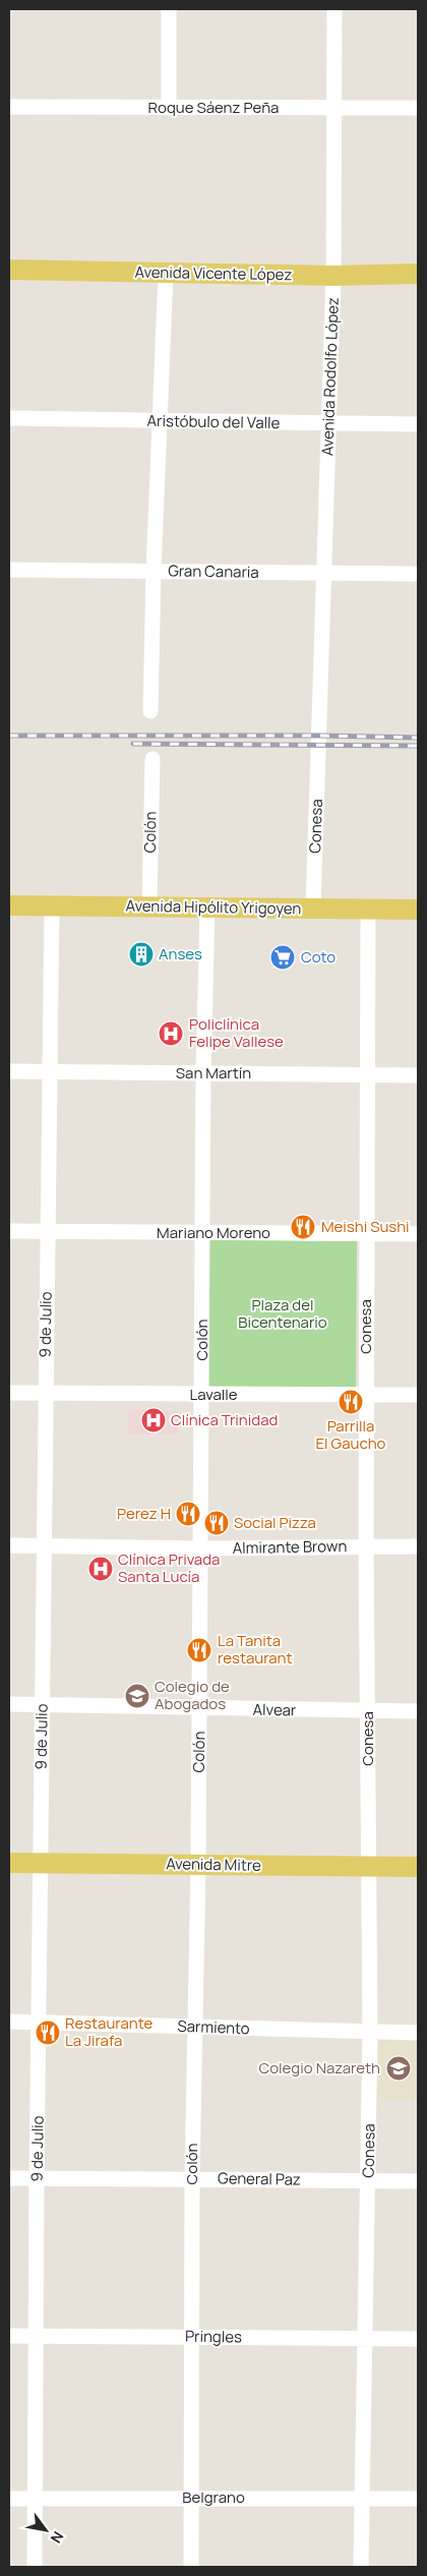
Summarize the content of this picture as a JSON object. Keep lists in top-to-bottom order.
{
  "streets": {
    "main road": ["Avenida Vicente López", "Avenida Hipólito Yrigoyen", "Avenida Mitre"],
    "street": [
      "Roque Sáenz Peña",
      "Avenida Rodolfo López",
      "Aristóbulo del Valle",
      "Gran Canaria",
      "Conesa",
      "Colón",
      "San Martín",
      "Mariano Moreno",
      "9 de Julio",
      "Lavalle",
      "Almirante Brown",
      "Alvear",
      "Sarmiento",
      "General Paz",
      "Pringles",
      "Belgrano"
    ]
  },
  "crossings": [
    ["Roque Sáenz Peña", "Avenida Rodolfo López"],
    ["Avenida Vicente López", "Avenida Rodolfo López"],
    ["Avenida Rodolfo López", "Aristóbulo del Valle"],
    ["Avenida Rodolfo López", "Gran Canaria"],
    ["Avenida Rodolfo López", "Conesa"],
    ["Conesa", "Avenida Hipólito Yrigoyen"],
    ["Conesa", "San Martín"],
    ["Conesa", "Mariano Moreno"],
    ["Conesa", "Lavalle"],
    ["Conesa", "Almirante Brown"],
    ["Conesa", "Alvear"],
    ["Conesa", "Avenida Mitre"],
    ["Conesa", "Sarmiento"],
    ["Conesa", "General Paz"],
    ["Conesa", "Pringles"],
    ["Conesa", "Belgrano"],
    ["Colón", "Avenida Hipólito Yrigoyen"],
    ["Colón", "San Martín"],
    ["Colón", "Mariano Moreno"],
    ["Colón", "Lavalle"],
    ["Colón", "Almirante Brown"],
    ["Colón", "Alvear"],
    ["Colón", "Avenida Mitre"],
    ["Colón", "Sarmiento"],
    ["Colón", "General Paz"],
    ["Colón", "Pringles"],
    ["Colón", "Belgrano"],
    ["Avenida Hipólito Yrigoyen", "9 de Julio"],
    ["San Martín", "9 de Julio"],
    ["Mariano Moreno", "9 de Julio"],
    ["9 de Julio", "Lavalle"],
    ["9 de Julio", "Almirante Brown"],
    ["9 de Julio", "Alvear"],
    ["9 de Julio", "Avenida Mitre"],
    ["9 de Julio", "Sarmiento"],
    ["9 de Julio", "General Paz"],
    ["9 de Julio", "Pringles"],
    ["9 de Julio", "Belgrano"]
  ],
  "parks": ["Plaza del Bicentenario"],
  "places": {
    "building": ["Anses"],
    "supermarket": ["Coto"],
    "hospital": ["Policlínica Felipe Vallese", "Clínica Trinidad", "Clínica Privada Santa Lucía"],
    "restaurant": [
      "Meishi Sushi",
      "Parrilla El Gaucho",
      "Perez H",
      "Social Pizza",
      "La Tanita restaurant",
      "Restaurante La Jirafa"
    ],
    "school or university": ["Colegio de Abogados", "Colegio Nazareth"]
  },
  "north": "bottom right"
}
